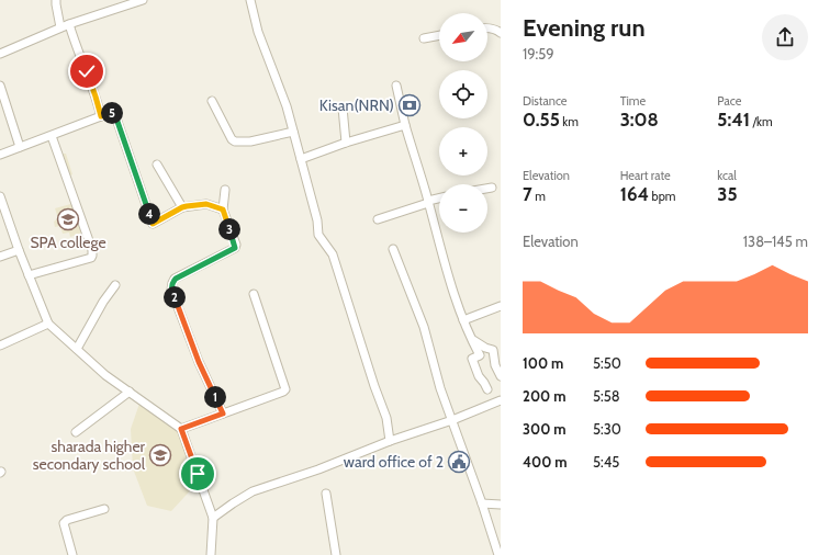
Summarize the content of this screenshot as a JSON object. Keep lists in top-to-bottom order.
{
  "places": {
    "bank": ["Kisan(NRN)"],
    "school or university": ["SPA college", "sharada higher secondary school"],
    "public building": ["ward office of 2"]
  },
  "north": "bottom left",
  "page": {
    "heading": ["Evening run", "19:59"],
    "map_buttons": ["+", "−"],
    "stats": [
      ["Distance", "0.55 km"],
      ["Time", "3:08"],
      ["Pace", "5:41 /km"],
      ["Elevation", "7 m"],
      ["Heart rate", "164 bpm"],
      ["kcal", "35"]
    ],
    "pins": [
      "5",
      "4",
      "3",
      "2",
      "1"
    ],
    "chart": ["Elevation", "138–145 m"],
    "list": [
      {
        "name": "100 m",
        "note": "5:50"
      },
      {
        "name": "200 m",
        "note": "5:58"
      },
      {
        "name": "300 m",
        "note": "5:30"
      },
      {
        "name": "400 m",
        "note": "5:45"
      }
    ]
  }
}
